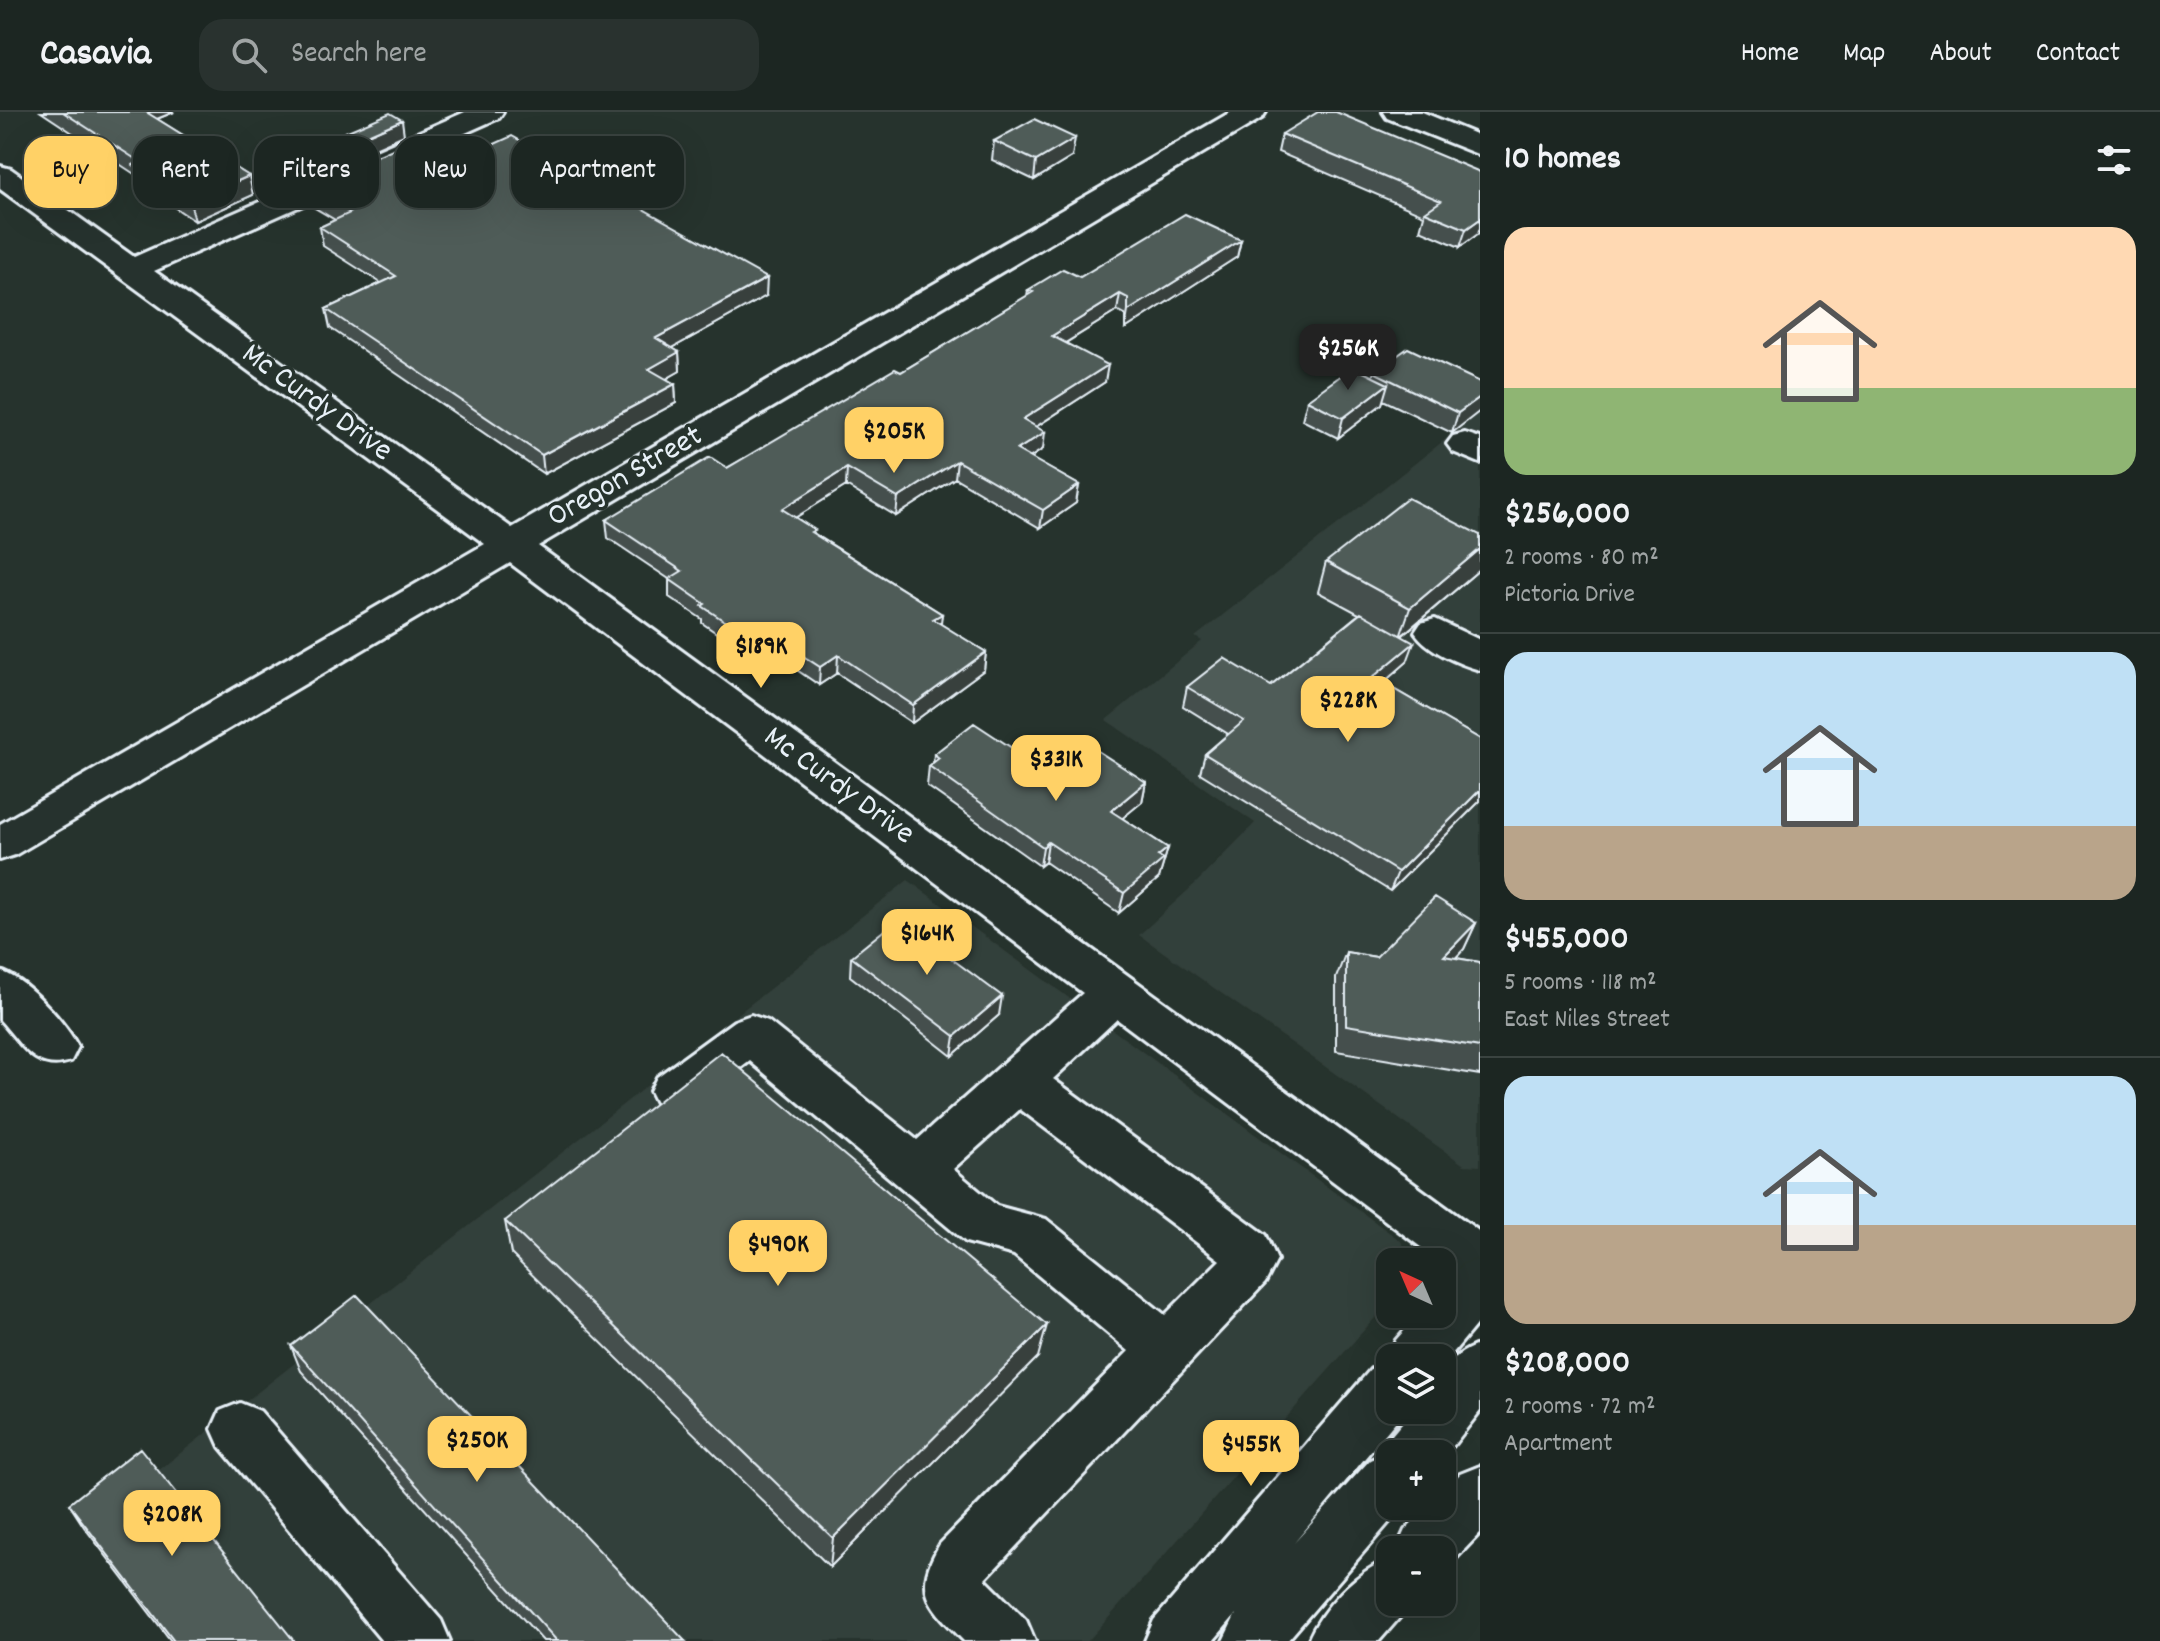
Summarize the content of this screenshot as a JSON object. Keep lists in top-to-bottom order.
{
  "streets": {
    "street": ["Mc Curdy Drive", "Oregon Street"]
  },
  "crossings": [
    ["Mc Curdy Drive", "Oregon Street"]
  ],
  "north": "top left",
  "page": {
    "header": "Casavia",
    "search": "Search here",
    "nav": [
      "Home",
      "Map",
      "About",
      "Contact"
    ],
    "heading": "10 homes",
    "chip": [
      "Buy",
      "Rent",
      "Filters",
      "New",
      "Apartment"
    ],
    "list": [
      {
        "name": "$256,000",
        "note": "2 rooms · 80 m² · Pictoria Drive"
      },
      {
        "name": "$455,000",
        "note": "5 rooms · 118 m² · East Niles Street"
      },
      {
        "name": "$208,000",
        "note": "2 rooms · 72 m² · Apartment"
      }
    ],
    "price": [
      "$256K",
      "$205K",
      "$189K",
      "$228K",
      "$331K",
      "$164K",
      "$490K",
      "$250K",
      "$455K",
      "$208K"
    ],
    "map_buttons": ["+", "−"]
  }
}
